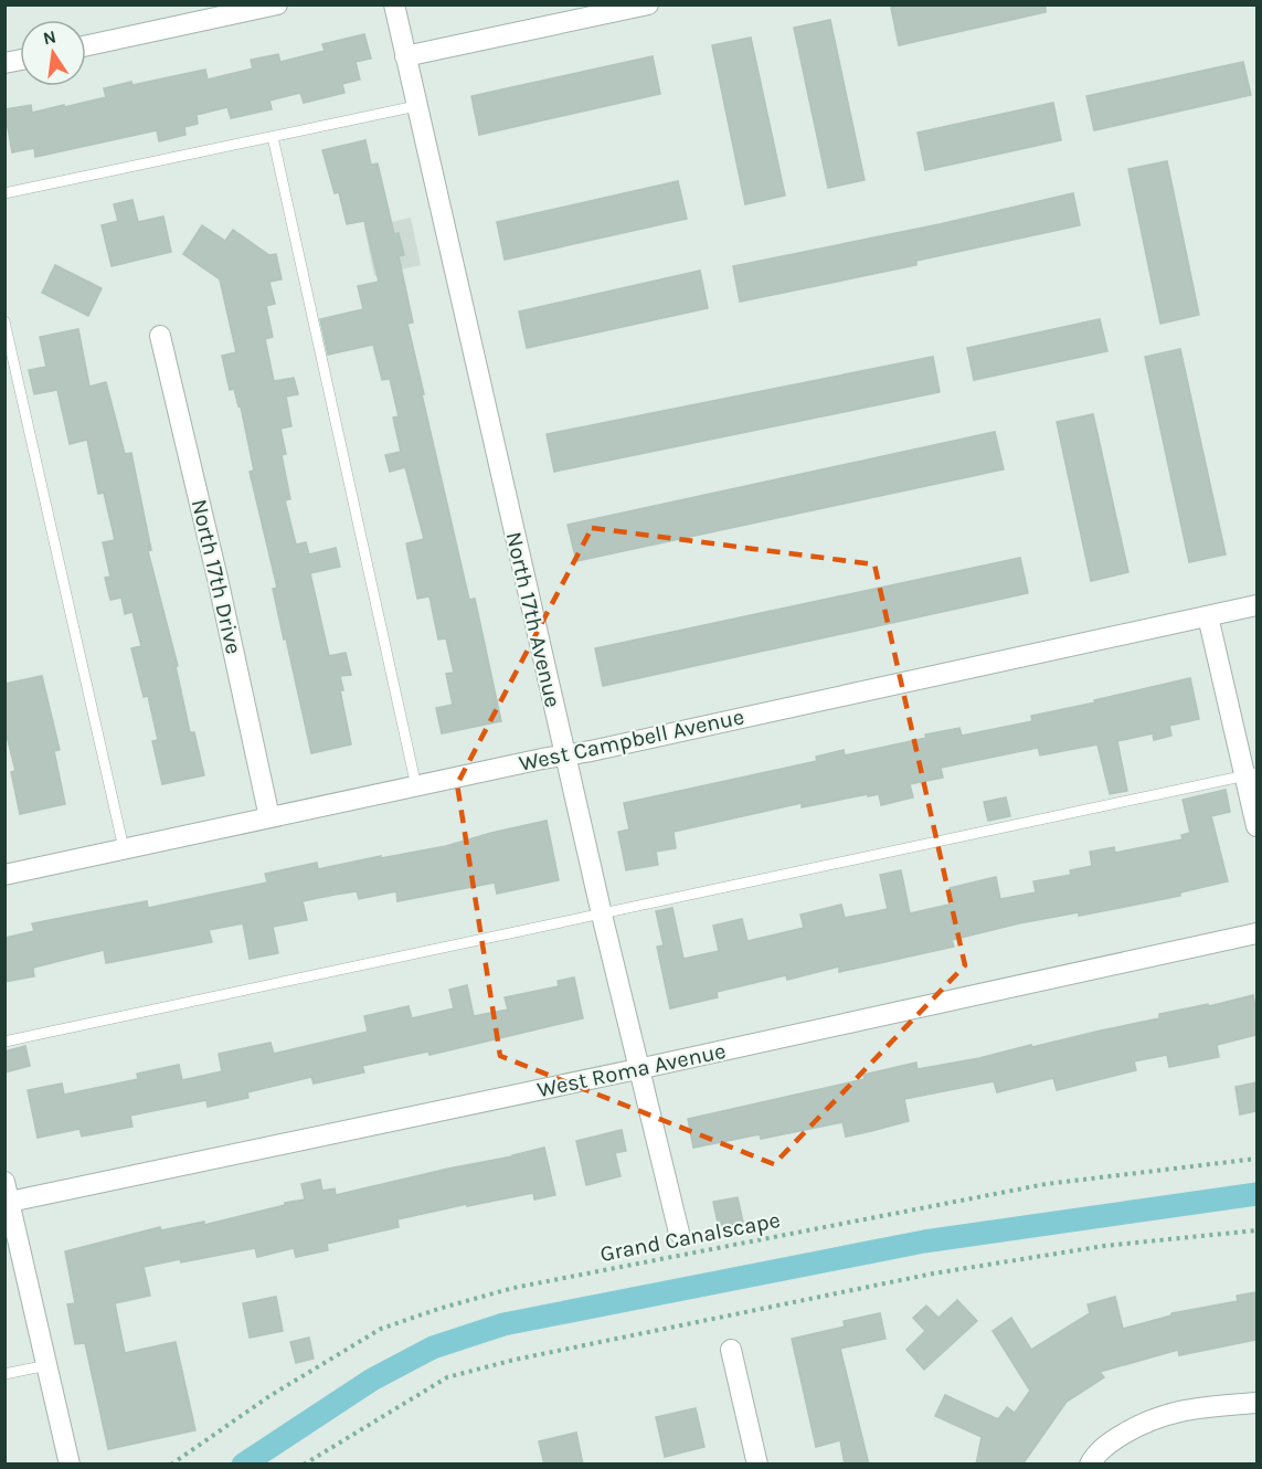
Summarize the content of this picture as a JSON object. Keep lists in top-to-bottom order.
{
  "streets": {
    "street": [
      "North 17th Drive",
      "North 17th Avenue",
      "West Campbell Avenue",
      "West Roma Avenue"
    ],
    "path": ["Grand Canalscape"]
  },
  "crossings": [
    ["North 17th Drive", "West Campbell Avenue"],
    ["North 17th Avenue", "West Campbell Avenue"],
    ["North 17th Avenue", "West Roma Avenue"]
  ],
  "north": "top"
}
